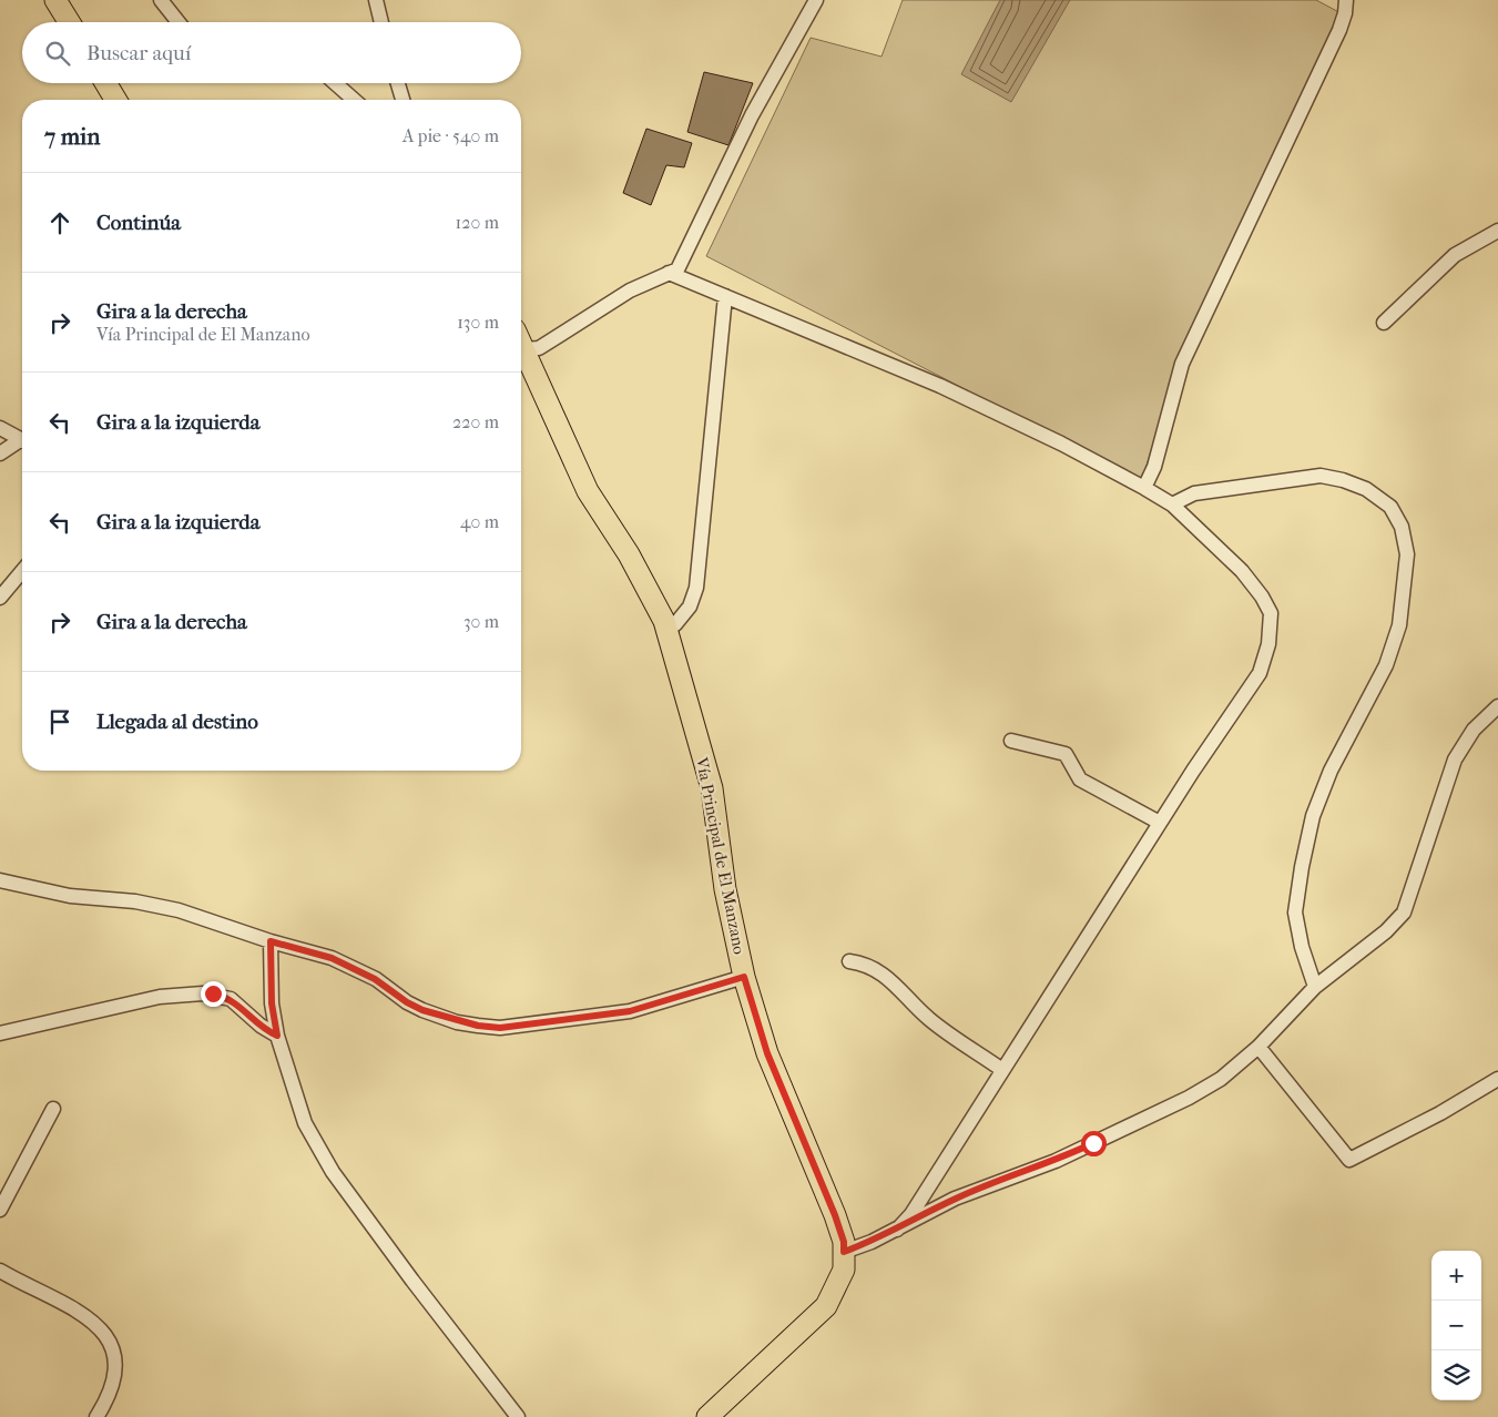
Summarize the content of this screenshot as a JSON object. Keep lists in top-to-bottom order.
{
  "streets": {
    "main road": ["Vía Principal de El Manzano"]
  },
  "page": {
    "search": "Buscar aquí",
    "heading": ["7 min", "A pie · 540 m"],
    "list": [
      ["Continúa", "120 m"],
      ["Gira a la derecha", "Vía Principal de El Manzano", "130 m"],
      ["Gira a la izquierda", "220 m"],
      ["Gira a la izquierda", "40 m"],
      ["Gira a la derecha", "30 m"],
      "Llegada al destino"
    ],
    "map_buttons": ["+", "−"]
  }
}
